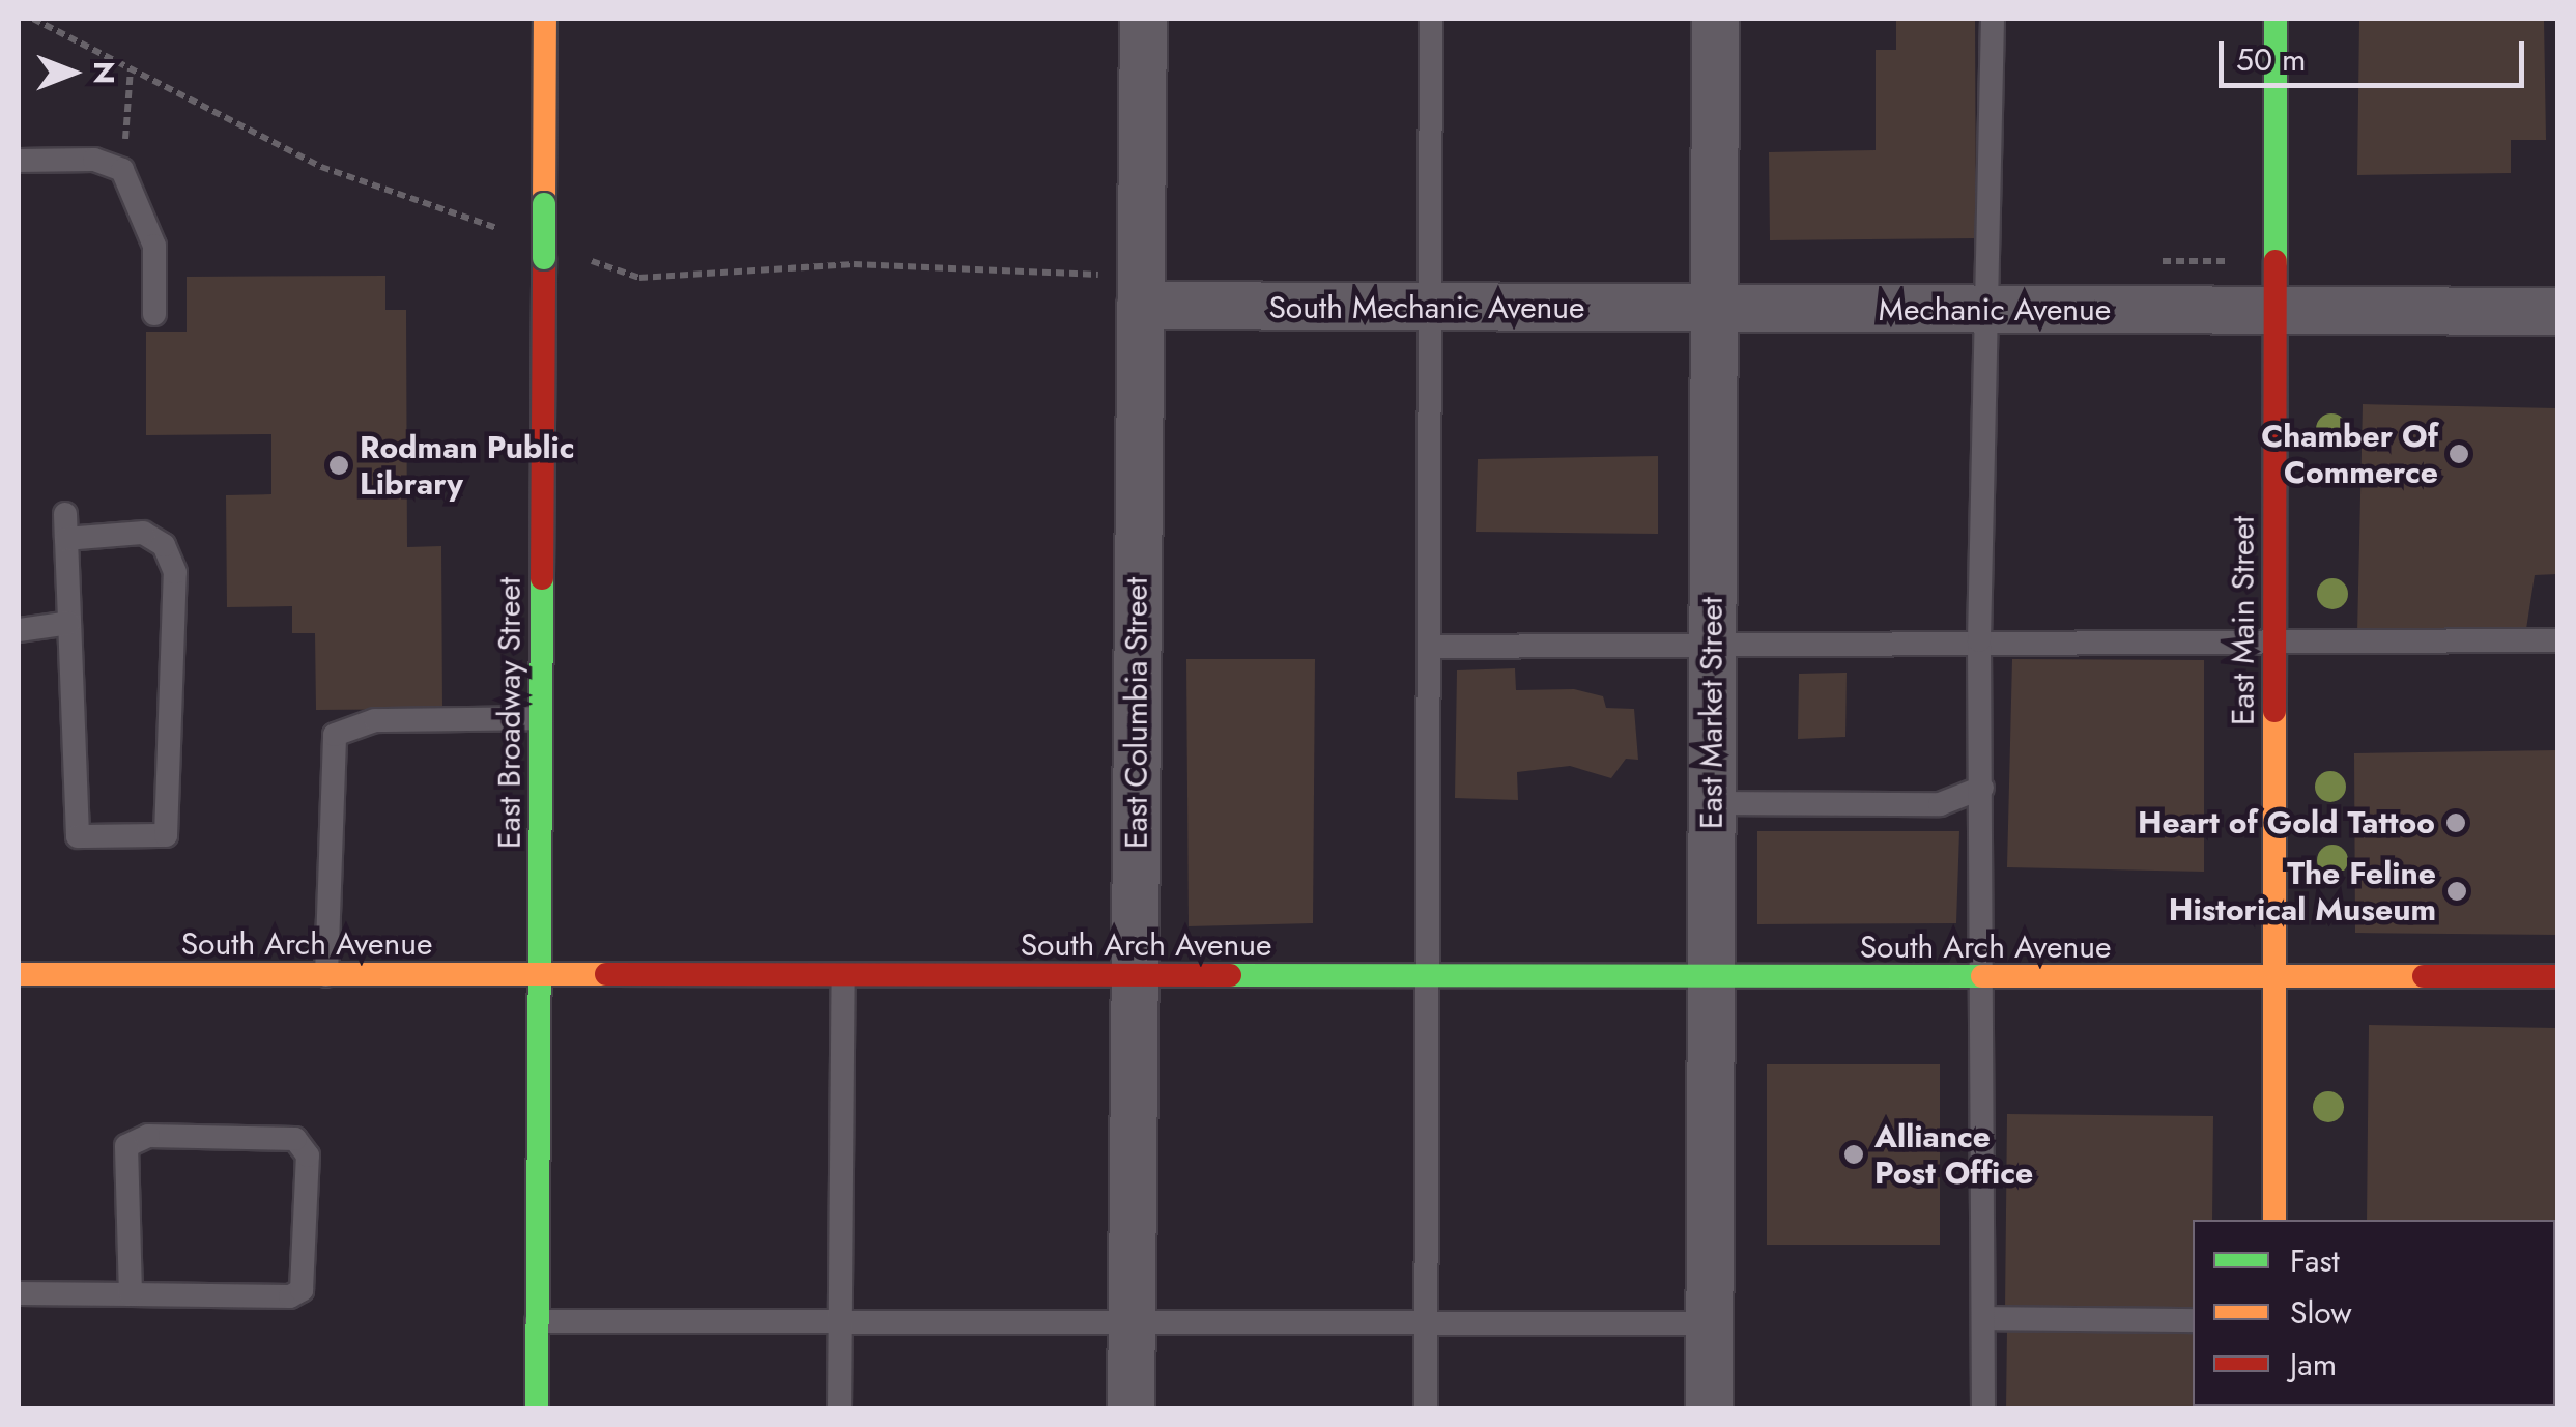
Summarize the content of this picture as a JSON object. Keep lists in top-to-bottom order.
{
  "streets": {
    "street": [
      "South Mechanic Avenue",
      "Mechanic Avenue",
      "East Main Street",
      "East Broadway Street",
      "East Columbia Street",
      "East Market Street",
      "South Arch Avenue"
    ]
  },
  "crossings": [
    ["South Mechanic Avenue", "Mechanic Avenue"],
    ["South Mechanic Avenue", "East Columbia Street"],
    ["South Mechanic Avenue", "East Market Street"],
    ["Mechanic Avenue", "East Main Street"],
    ["Mechanic Avenue", "East Market Street"],
    ["East Main Street", "South Arch Avenue"],
    ["East Broadway Street", "South Arch Avenue"],
    ["East Columbia Street", "South Arch Avenue"],
    ["East Market Street", "South Arch Avenue"]
  ],
  "places": [
    "Chamber Of Commerce",
    "Rodman Public Library",
    "Heart of Gold Tattoo",
    "The Feline Historical Museum",
    "Alliance Post Office"
  ],
  "legend": ["Fast", "Slow", "Jam"],
  "scale_bar": "50 m",
  "north": "right"
}
